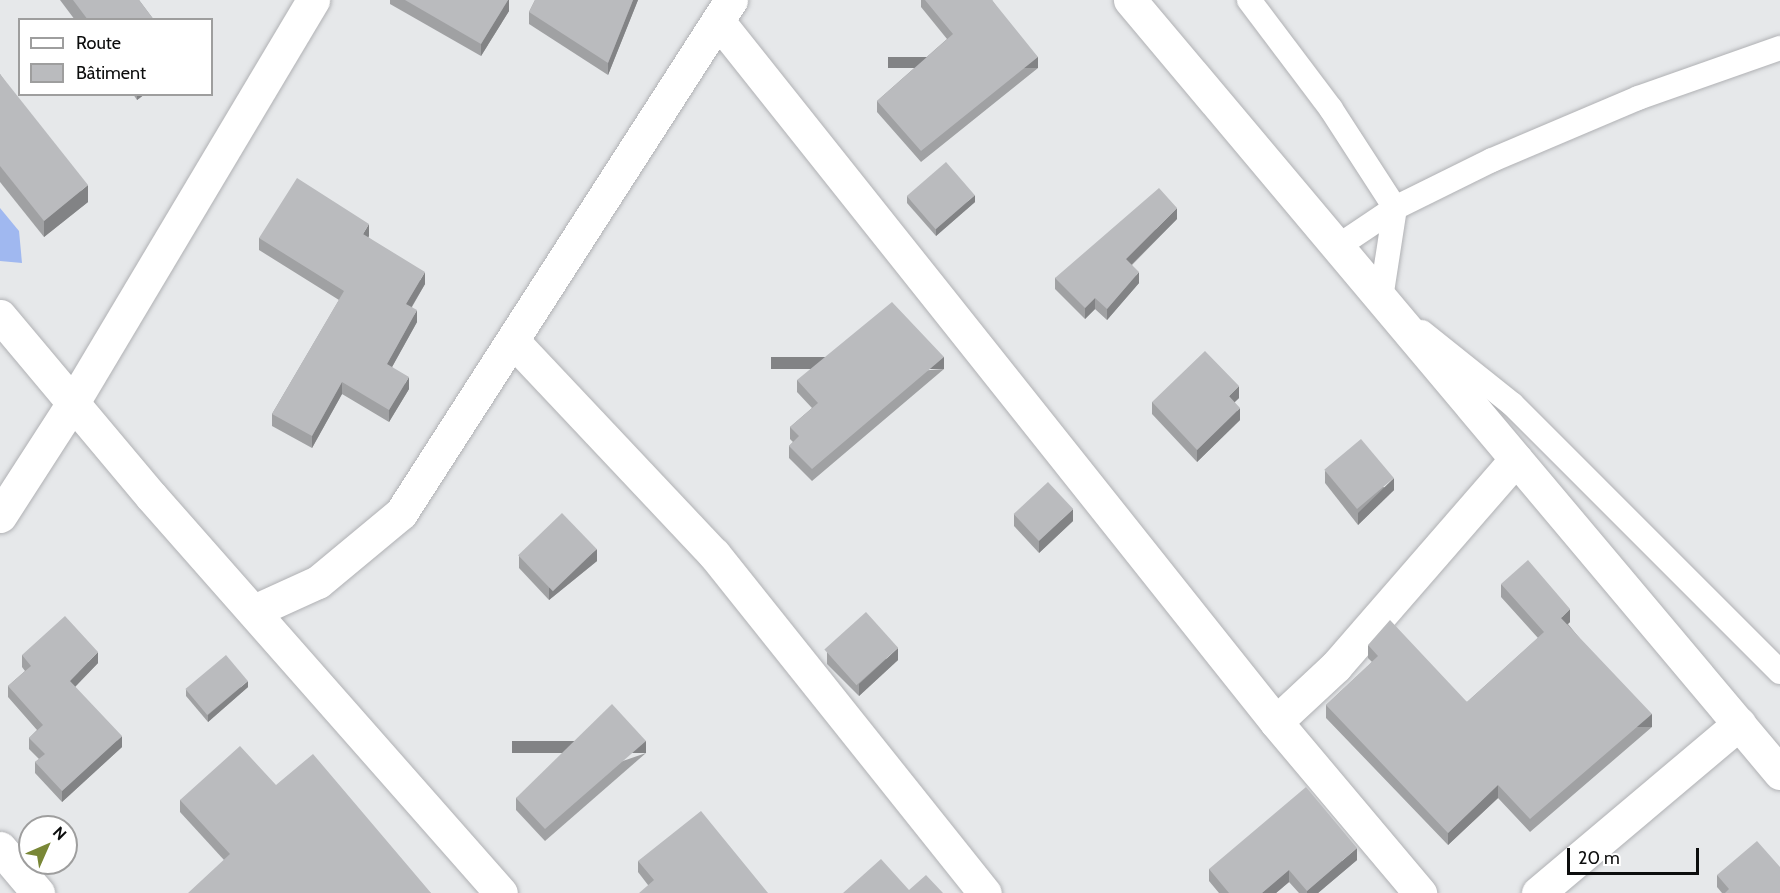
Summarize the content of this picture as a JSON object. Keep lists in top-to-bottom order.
{
  "legend": ["Route", "Bâtiment"],
  "scale_bar": "20 m",
  "north": "top right"
}
